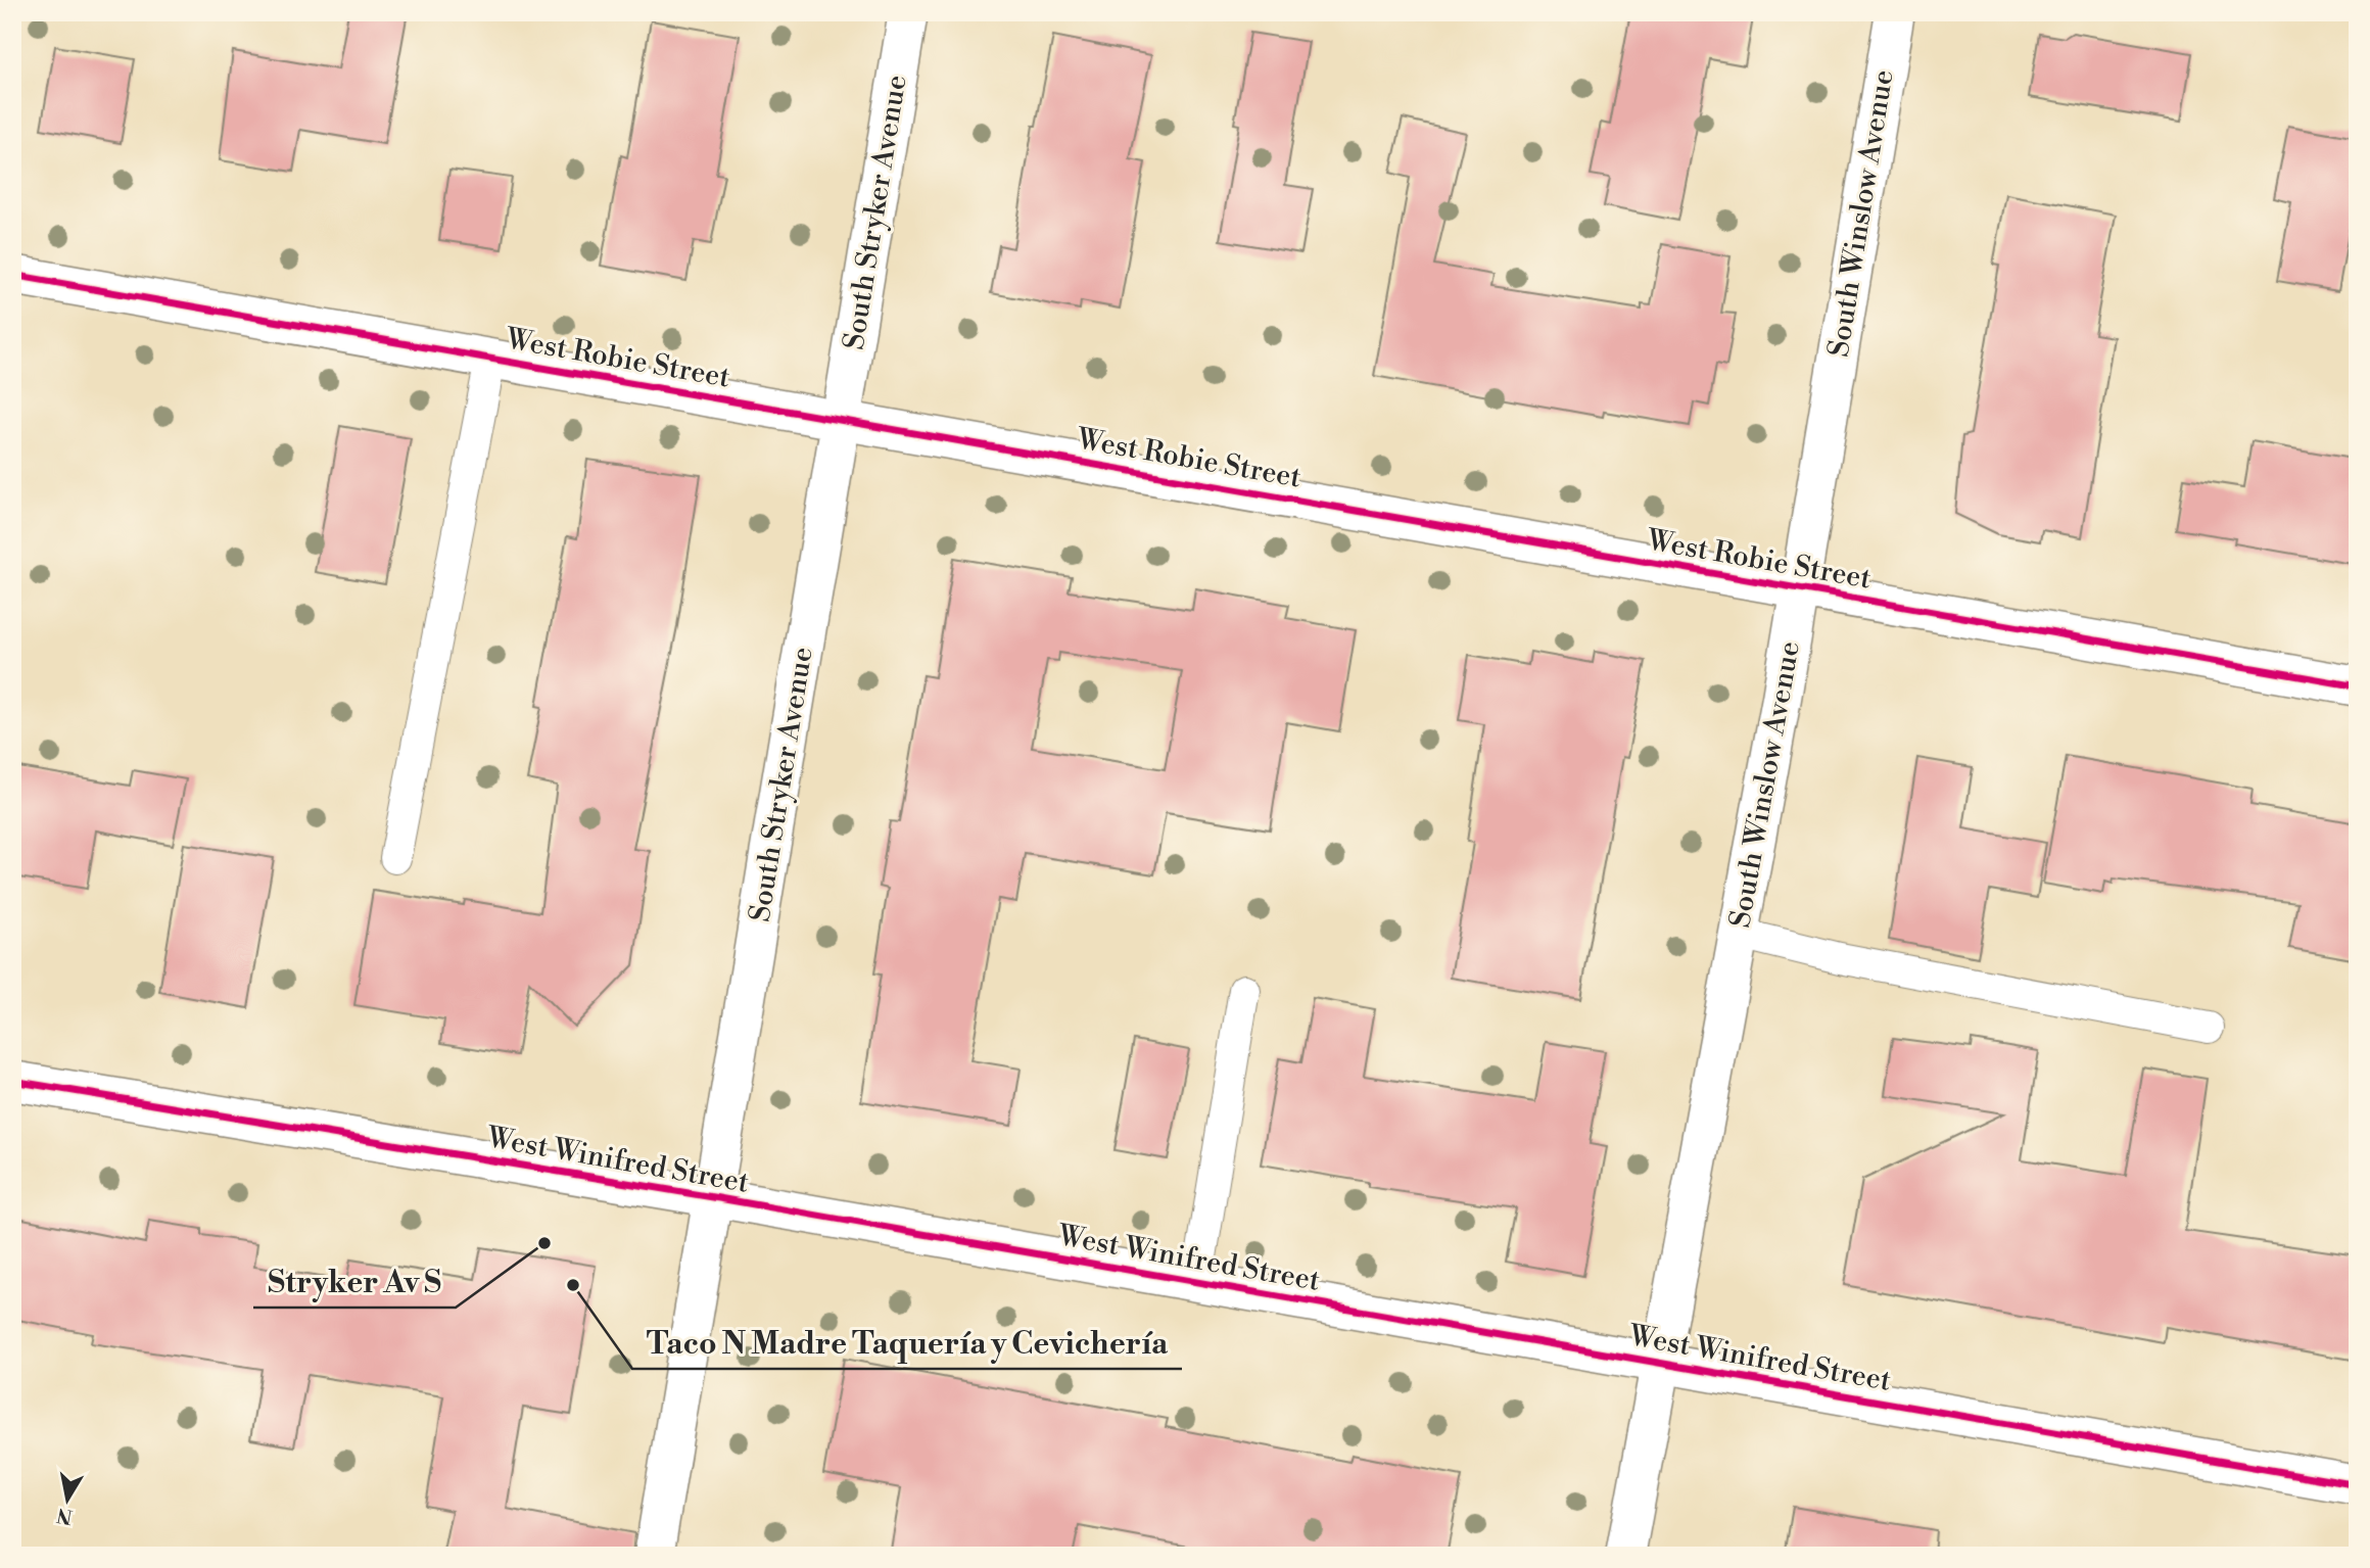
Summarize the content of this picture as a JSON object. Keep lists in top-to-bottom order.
{
  "streets": {
    "street": [
      "South Stryker Avenue",
      "South Winslow Avenue",
      "West Robie Street",
      "West Winifred Street"
    ]
  },
  "crossings": [
    ["South Stryker Avenue", "West Robie Street"],
    ["South Stryker Avenue", "West Winifred Street"],
    ["South Winslow Avenue", "West Robie Street"],
    ["South Winslow Avenue", "West Winifred Street"]
  ],
  "places": ["Stryker Av S", "Taco N Madre Taquería y Cevichería"],
  "north": "bottom"
}
